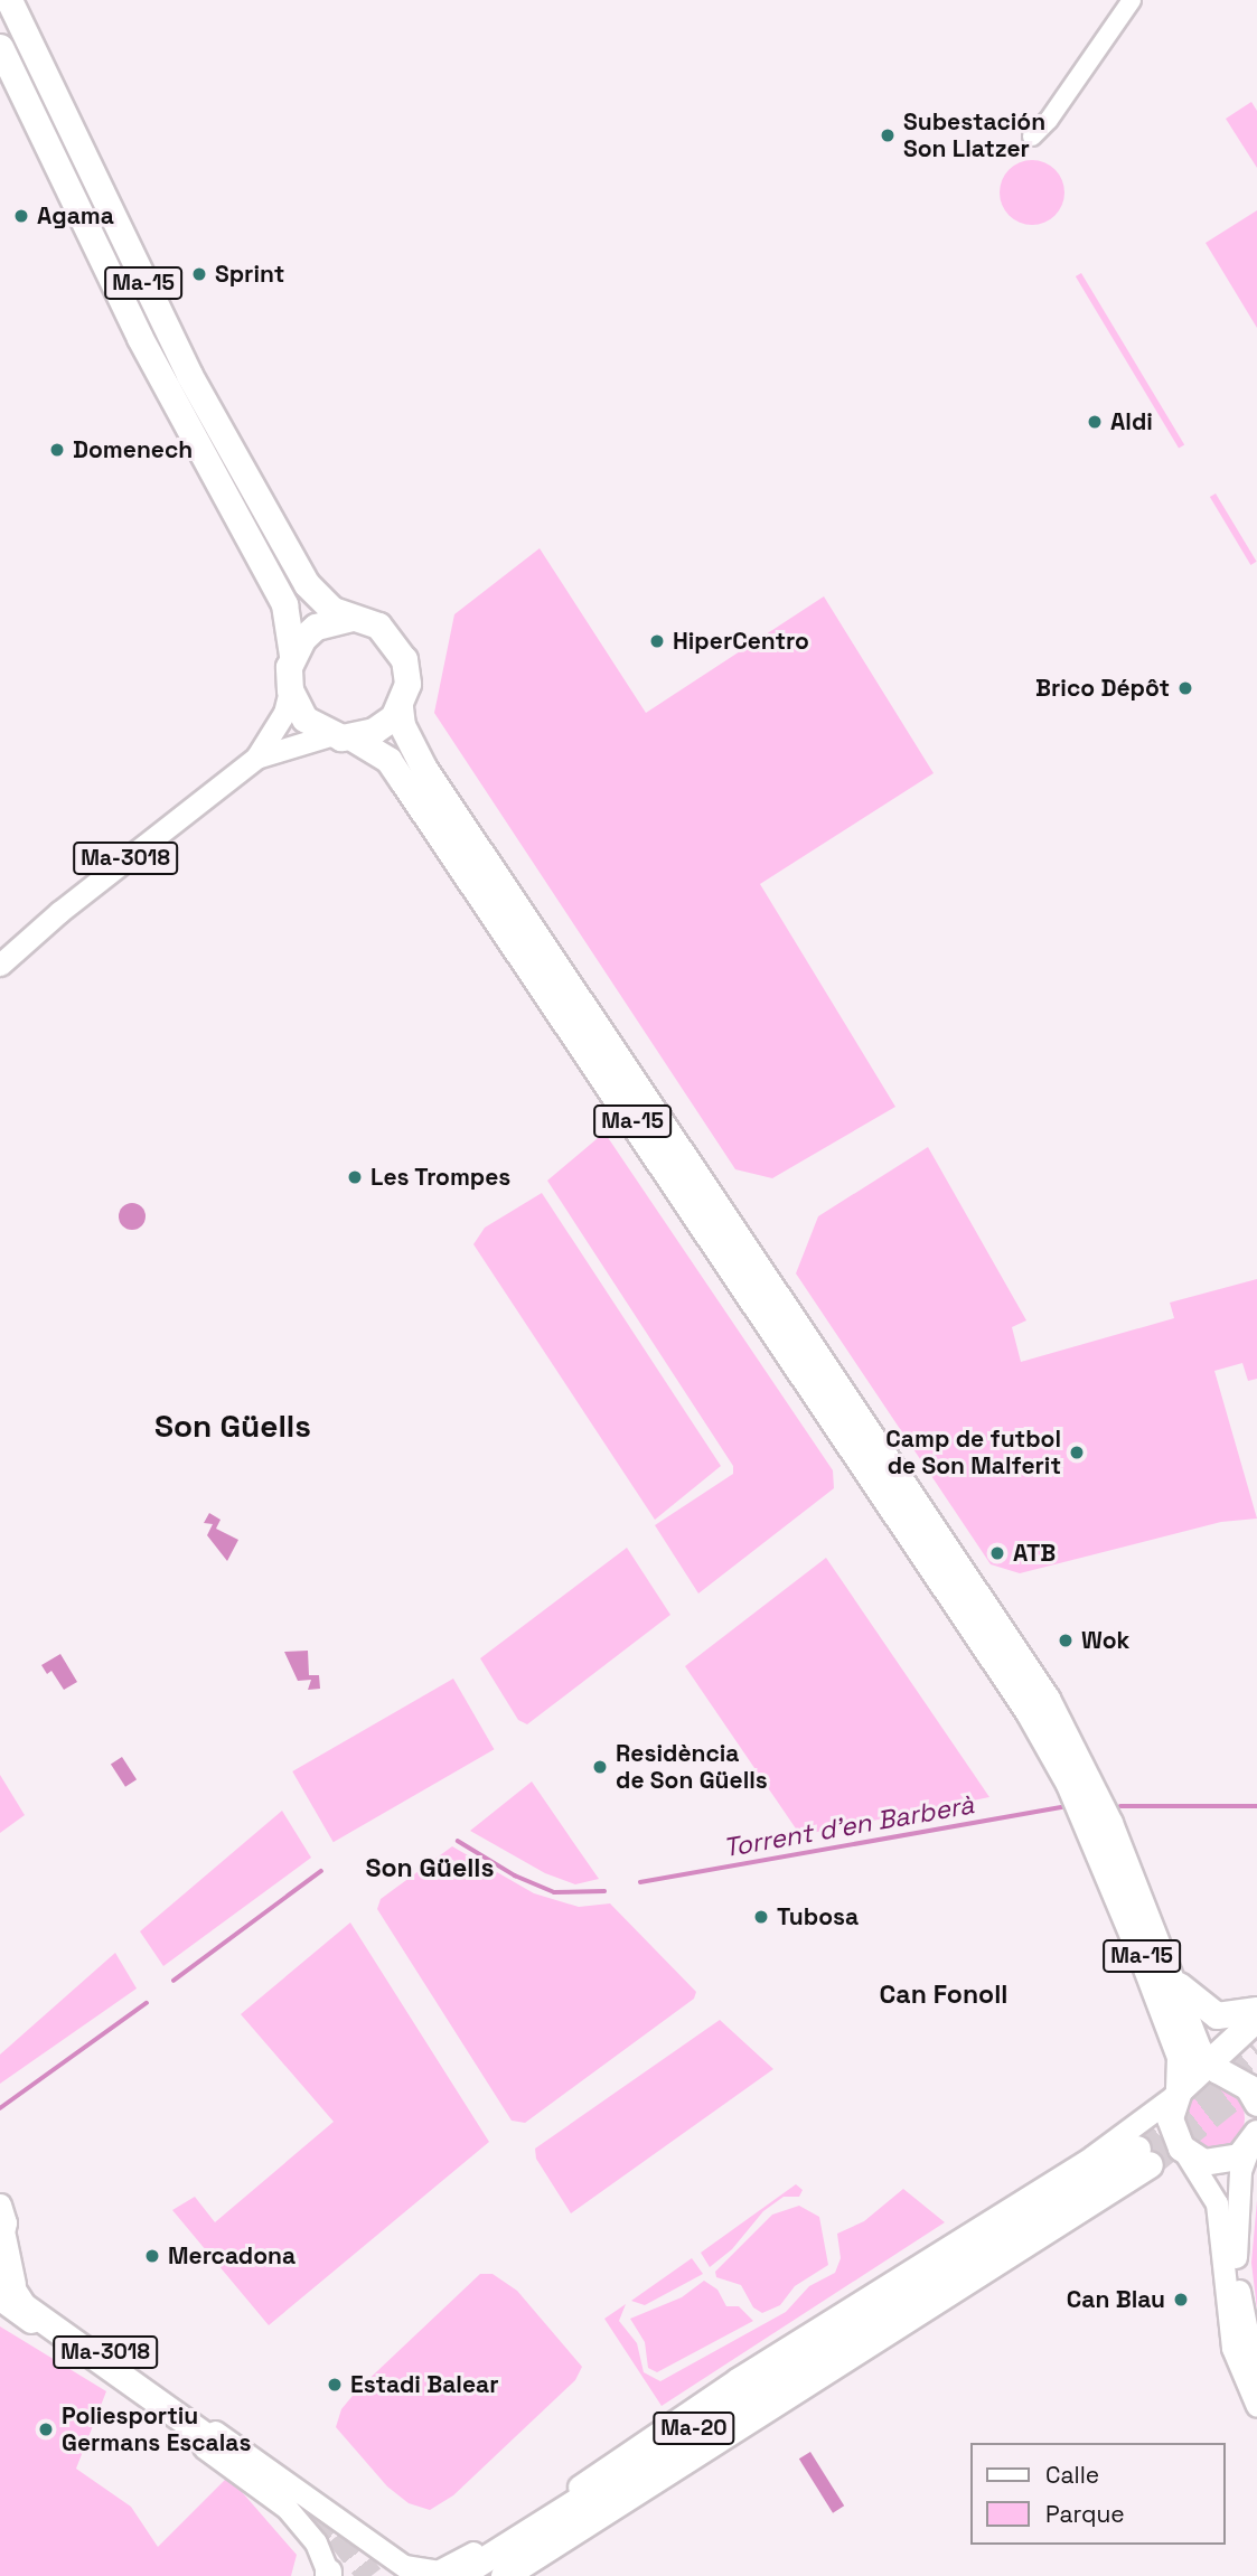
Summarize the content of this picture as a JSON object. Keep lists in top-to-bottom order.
{
  "streets": {
    "highway": ["Ma-15", "Ma-20"],
    "main road": ["Ma-3018"]
  },
  "crossings": [
    ["Ma-15", "Ma-3018"],
    ["Ma-3018", "Ma-20"]
  ],
  "districts": ["Son Güells", "Son Güells", "Can Fonoll"],
  "water": ["Torrent d'en Barberà"],
  "places": [
    "Subestación Son Llatzer",
    "Agama",
    "Sprint",
    "Aldi",
    "Domenech",
    "HiperCentro",
    "Brico Dépôt",
    "Les Trompes",
    "Camp de futbol de Son Malferit",
    "ATB",
    "Wok",
    "Residència de Son Güells",
    "Tubosa",
    "Mercadona",
    "Can Blau",
    "Estadi Balear",
    "Poliesportiu Germans Escalas"
  ],
  "legend": ["Calle", "Parque"]
}
